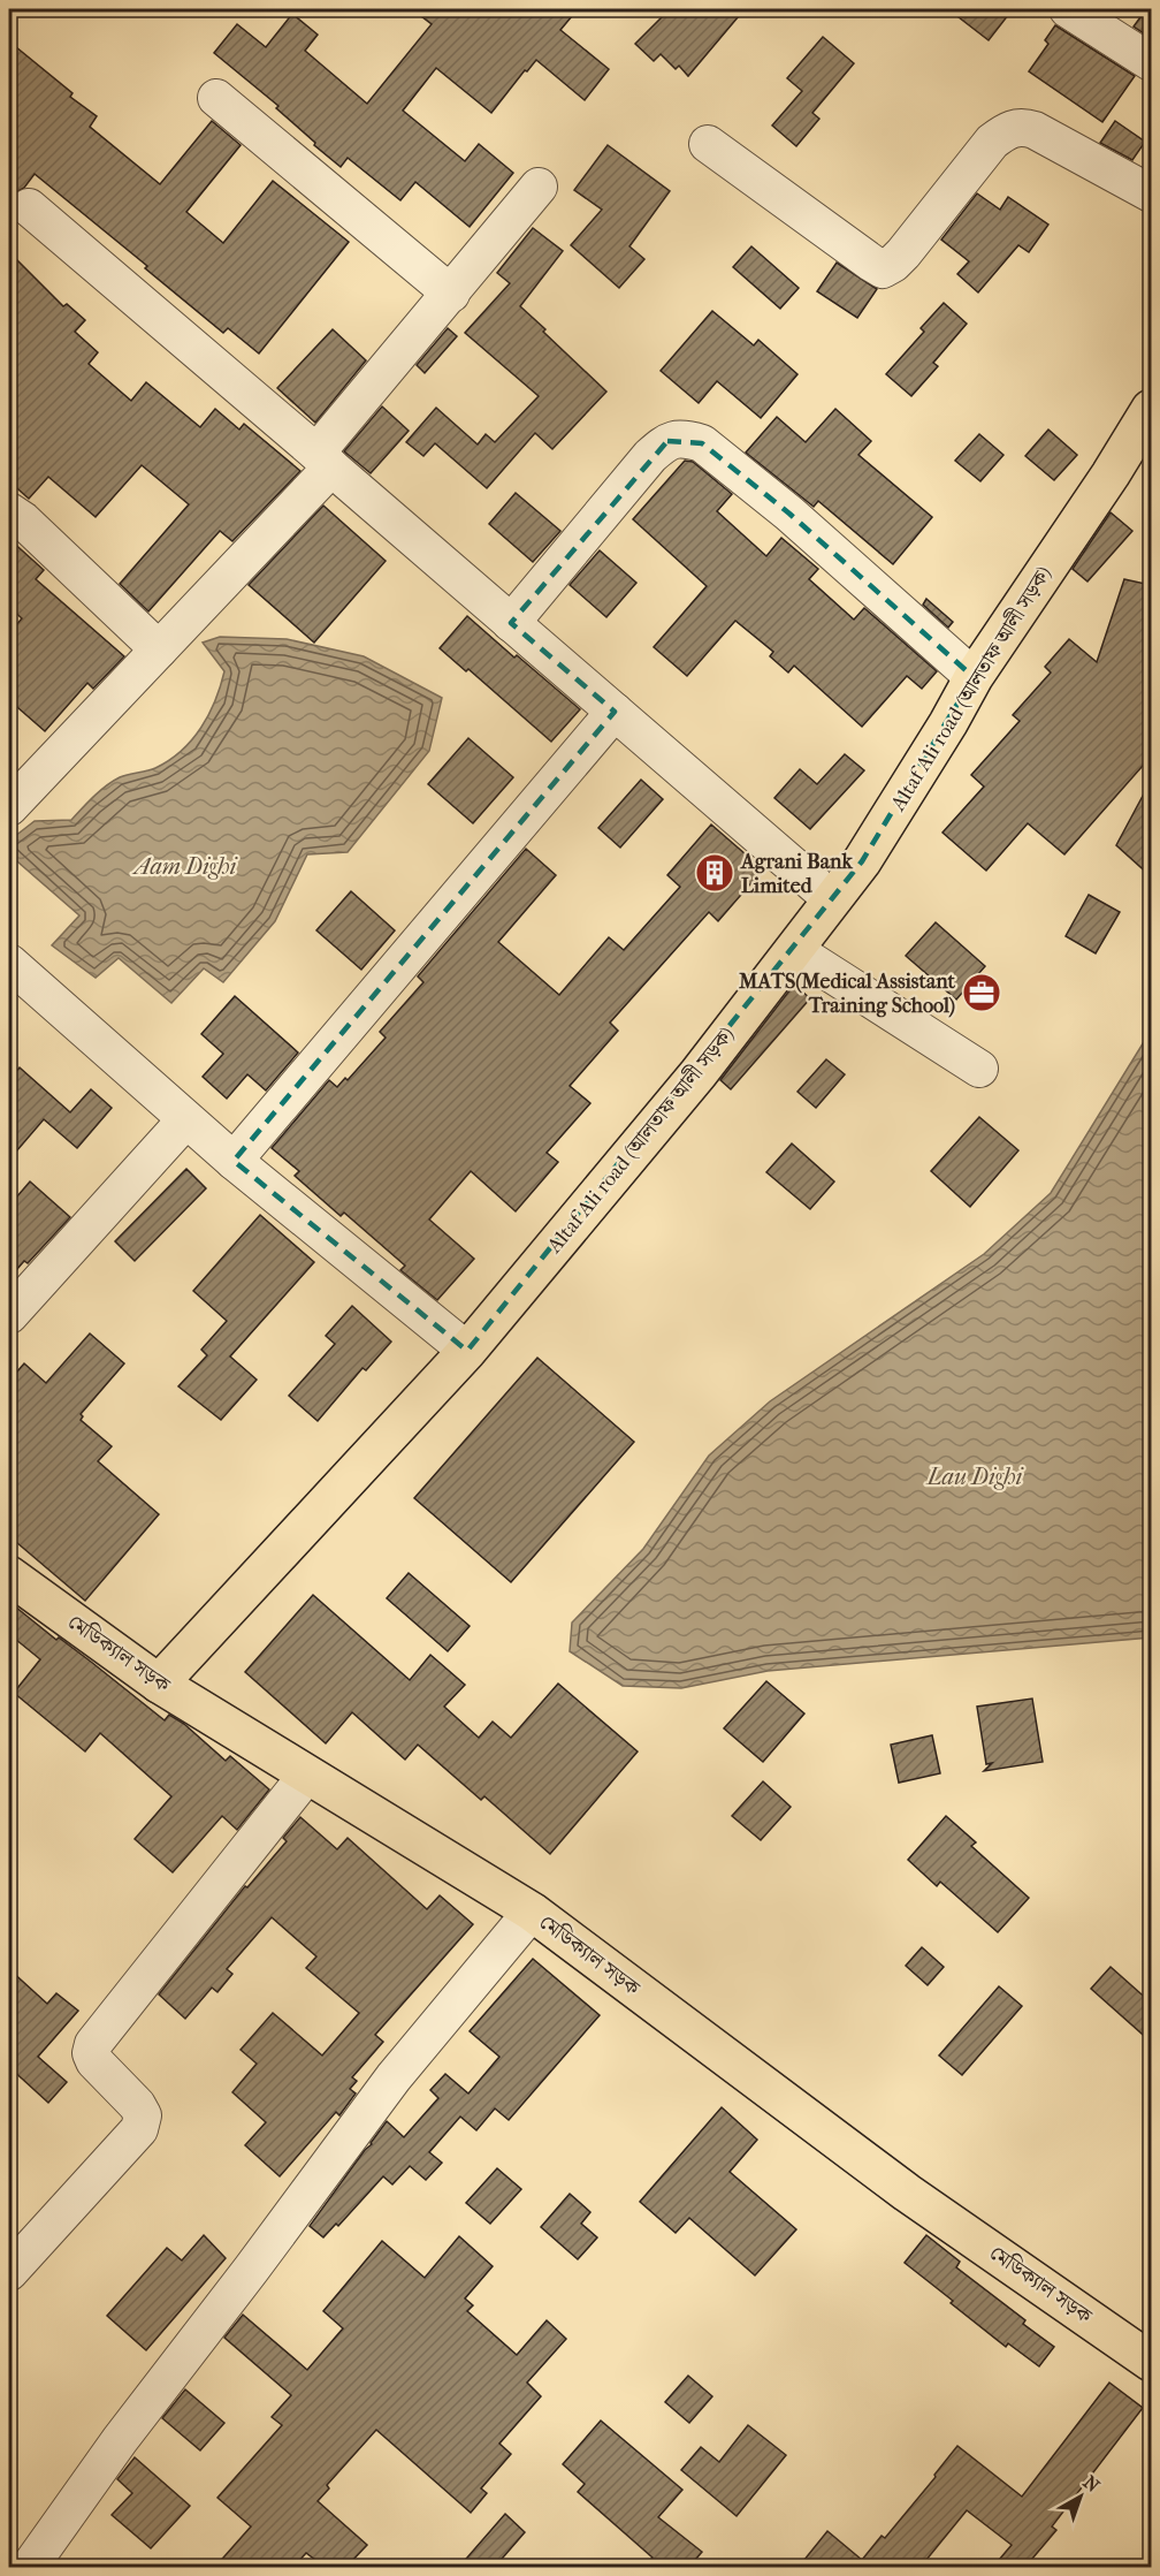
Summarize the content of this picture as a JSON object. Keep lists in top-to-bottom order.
{
  "streets": {
    "main road": ["Altaf Ali road (আলতাফ আলী সড়ক)", "মেডিক্যাল সড়ক"]
  },
  "crossings": [
    ["Altaf Ali road (আলতাফ আলী সড়ক)", "মেডিক্যাল সড়ক"]
  ],
  "water": ["Aam Dighi", "Lau Dighi"],
  "places": {
    "building": ["Agrani Bank Limited"],
    "office": ["MATS(Medical Assistant Training School)"]
  },
  "north": "top right"
}
